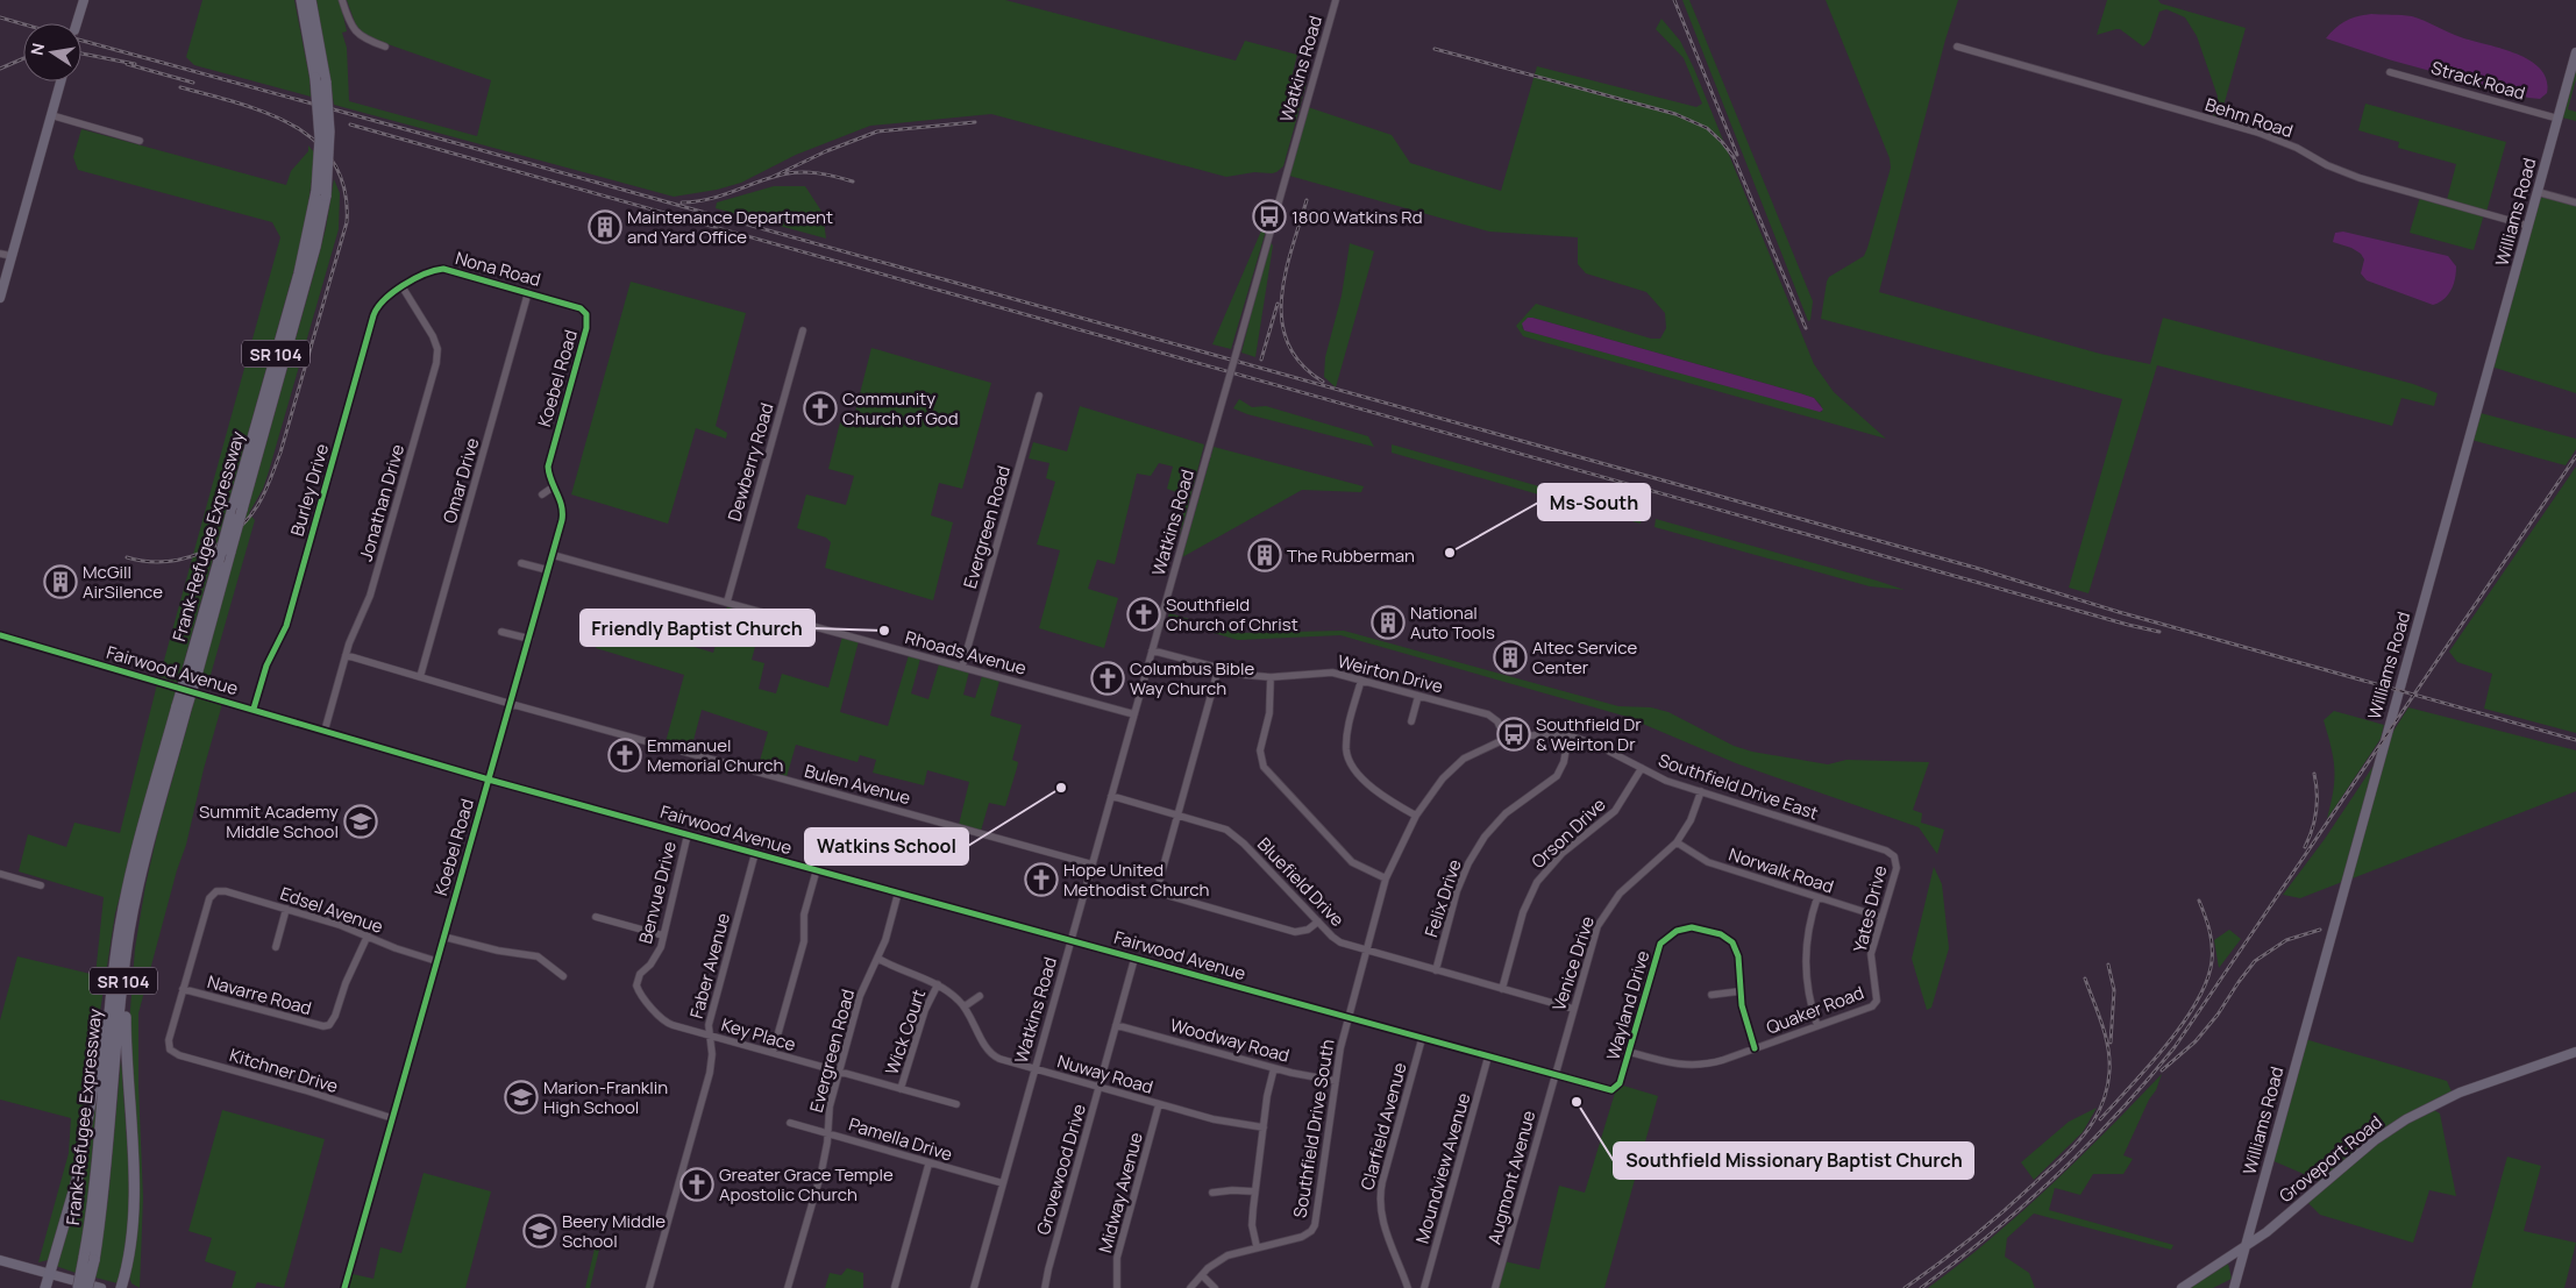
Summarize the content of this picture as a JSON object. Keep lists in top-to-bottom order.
{
  "streets": {
    "highway": ["SR 104", "Frank-Refugee Expressway"],
    "main road": ["Williams Road", "Groveport Road"],
    "street": [
      "Watkins Road",
      "Strack Road",
      "Behm Road",
      "Nona Road",
      "Koebel Road",
      "Dewberry Road",
      "Omar Drive",
      "Burley Drive",
      "Jonathan Drive",
      "Evergreen Road",
      "Rhoads Avenue",
      "Fairwood Avenue",
      "Weirton Drive",
      "Bulen Avenue",
      "Southfield Drive East",
      "Orson Drive",
      "Norwalk Road",
      "Bluefield Drive",
      "Benvue Drive",
      "Felix Drive",
      "Yates Drive",
      "Edsel Avenue",
      "Venice Drive",
      "Faber Avenue",
      "Navarre Road",
      "Wayland Drive",
      "Quaker Road",
      "Wick Court",
      "Key Place",
      "Woodway Road",
      "Kitchner Drive",
      "Nuway Road",
      "Clarfield Avenue",
      "Southfield Drive South",
      "Pamella Drive",
      "Moundview Avenue",
      "Grovewood Drive",
      "Augmont Avenue",
      "Midway Avenue"
    ]
  },
  "crossings": [
    ["Watkins Road", "Rhoads Avenue"],
    ["Watkins Road", "Fairwood Avenue"],
    ["Watkins Road", "Weirton Drive"],
    ["Watkins Road", "Bulen Avenue"],
    ["Watkins Road", "Bluefield Drive"],
    ["Watkins Road", "Nuway Road"],
    ["Watkins Road", "Pamella Drive"],
    ["Strack Road", "Williams Road"],
    ["Behm Road", "Williams Road"],
    ["Williams Road", "Groveport Road"],
    ["Nona Road", "Koebel Road"],
    ["Nona Road", "Omar Drive"],
    ["Nona Road", "Burley Drive"],
    ["Nona Road", "Jonathan Drive"],
    ["Koebel Road", "Rhoads Avenue"],
    ["Koebel Road", "Fairwood Avenue"],
    ["Koebel Road", "Bulen Avenue"],
    ["Koebel Road", "Edsel Avenue"],
    ["Koebel Road", "Kitchner Drive"],
    ["Dewberry Road", "Rhoads Avenue"],
    ["Omar Drive", "Bulen Avenue"],
    ["Burley Drive", "Jonathan Drive"],
    ["Burley Drive", "Fairwood Avenue"],
    ["Jonathan Drive", "Fairwood Avenue"],
    ["Jonathan Drive", "Bulen Avenue"],
    ["Evergreen Road", "Rhoads Avenue"],
    ["Evergreen Road", "Fairwood Avenue"],
    ["Evergreen Road", "Key Place"],
    ["Evergreen Road", "Nuway Road"],
    ["Evergreen Road", "Pamella Drive"],
    ["Fairwood Avenue", "Benvue Drive"],
    ["Fairwood Avenue", "Venice Drive"],
    ["Fairwood Avenue", "Faber Avenue"],
    ["Fairwood Avenue", "Wayland Drive"],
    ["Fairwood Avenue", "Clarfield Avenue"],
    ["Fairwood Avenue", "Southfield Drive South"],
    ["Fairwood Avenue", "Moundview Avenue"],
    ["Fairwood Avenue", "Grovewood Drive"],
    ["Fairwood Avenue", "Augmont Avenue"],
    ["Weirton Drive", "Southfield Drive East"],
    ["Weirton Drive", "Southfield Drive South"],
    ["Southfield Drive East", "Orson Drive"],
    ["Southfield Drive East", "Felix Drive"],
    ["Southfield Drive East", "Yates Drive"],
    ["Southfield Drive East", "Venice Drive"],
    ["Southfield Drive East", "Southfield Drive South"],
    ["Orson Drive", "Bluefield Drive"],
    ["Norwalk Road", "Yates Drive"],
    ["Norwalk Road", "Venice Drive"],
    ["Bluefield Drive", "Felix Drive"],
    ["Bluefield Drive", "Venice Drive"],
    ["Bluefield Drive", "Southfield Drive South"],
    ["Benvue Drive", "Key Place"],
    ["Yates Drive", "Quaker Road"],
    ["Edsel Avenue", "Navarre Road"],
    ["Edsel Avenue", "Kitchner Drive"],
    ["Venice Drive", "Augmont Avenue"],
    ["Faber Avenue", "Key Place"],
    ["Navarre Road", "Kitchner Drive"],
    ["Wayland Drive", "Quaker Road"],
    ["Wick Court", "Key Place"],
    ["Wick Court", "Nuway Road"],
    ["Woodway Road", "Southfield Drive South"],
    ["Woodway Road", "Grovewood Drive"],
    ["Nuway Road", "Grovewood Drive"],
    ["Nuway Road", "Midway Avenue"]
  ],
  "places": {
    "bus stop": ["1800 Watkins Rd", "Southfield Dr & Weirton Dr"],
    "building": [
      "Maintenance Department and Yard Office",
      "The Rubberman",
      "McGill AirSilence",
      "National Auto Tools",
      "Altec Service Center"
    ],
    "church": [
      "Community Church of God",
      "Southfield Church of Christ",
      "Columbus Bible Way Church",
      "Emmanuel Memorial Church",
      "Hope United Methodist Church",
      "Greater Grace Temple Apostolic Church"
    ],
    "other": [
      "Ms-South",
      "Friendly Baptist Church",
      "Watkins School",
      "Southfield Missionary Baptist Church"
    ],
    "school or university": ["Summit Academy Middle School", "Marion-Franklin High School", "Beery Middle School"]
  },
  "north": "left"
}
